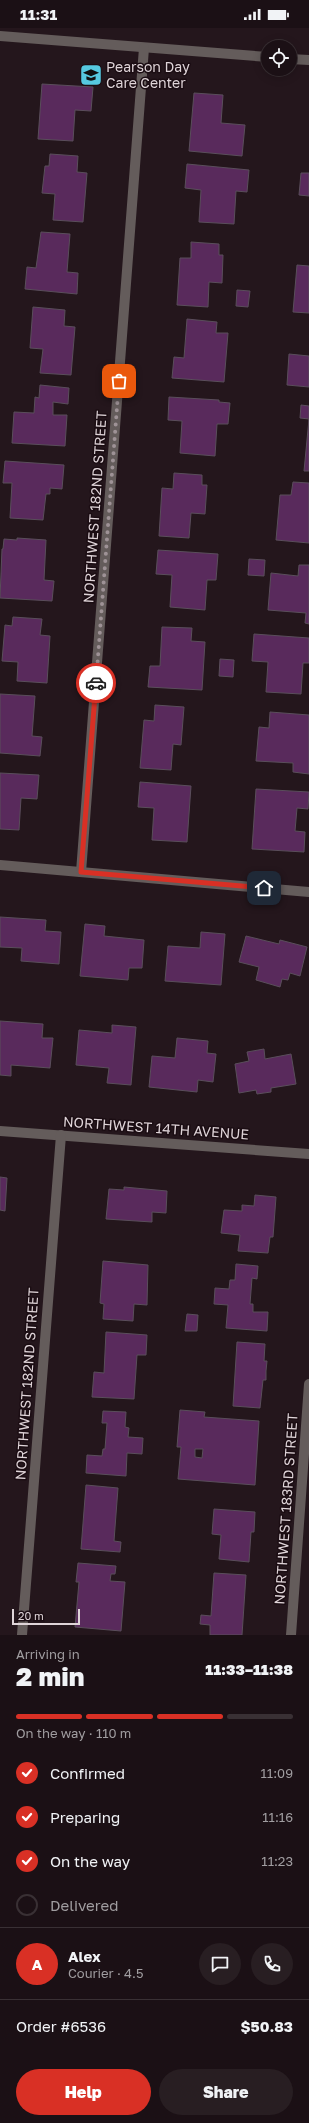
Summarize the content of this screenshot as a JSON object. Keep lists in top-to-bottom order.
{
  "streets": {
    "street": ["NORTHWEST 182ND STREET", "NORTHWEST 14TH AVENUE", "NORTHWEST 183RD STREET"]
  },
  "crossings": [
    ["NORTHWEST 182ND STREET", "NORTHWEST 14TH AVENUE"]
  ],
  "places": {
    "school or university": ["Pearson Day Care Center"]
  },
  "scale_bar": "20 m",
  "page": {
    "status": "11:31",
    "scale": "20 m",
    "heading": ["2 min", "Arriving in", "11:33–11:38"],
    "panel": [
      "Alex",
      "Courier · 4.5",
      "Order #6536",
      "$50.83"
    ],
    "bar": "On the way · 110 m",
    "list": [
      ["Confirmed", "11:09"],
      ["Preparing", "11:16"],
      ["On the way", "11:23"],
      "Delivered"
    ],
    "round": "A",
    "buttons": ["Help", "Share"]
  }
}
